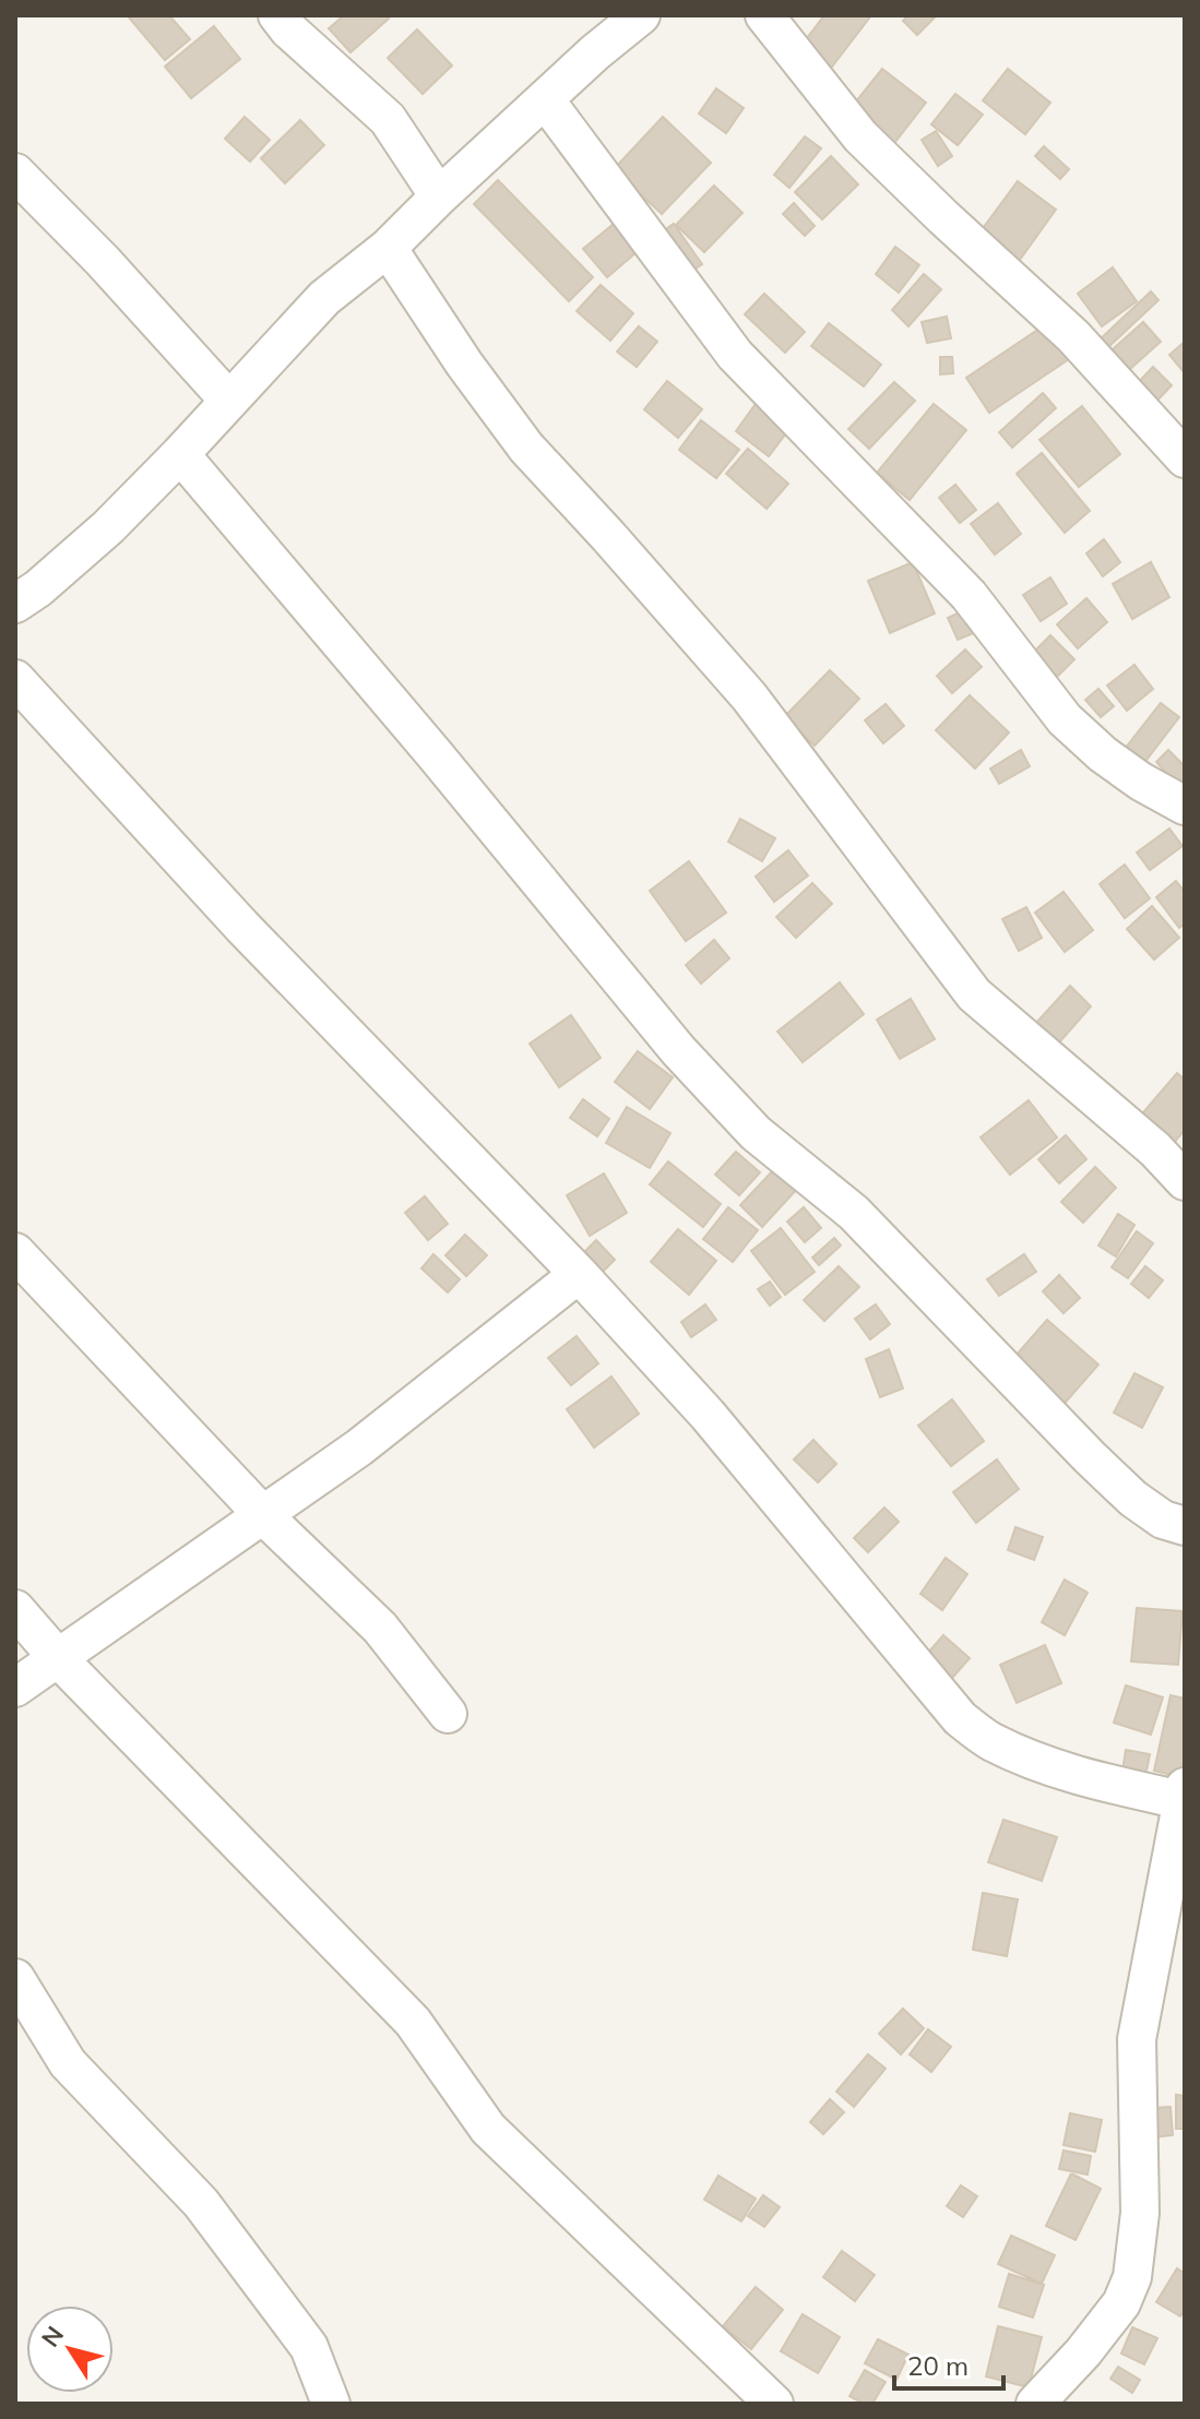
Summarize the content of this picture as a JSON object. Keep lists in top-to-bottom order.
{
  "scale_bar": "20 m",
  "north": "top left"
}
